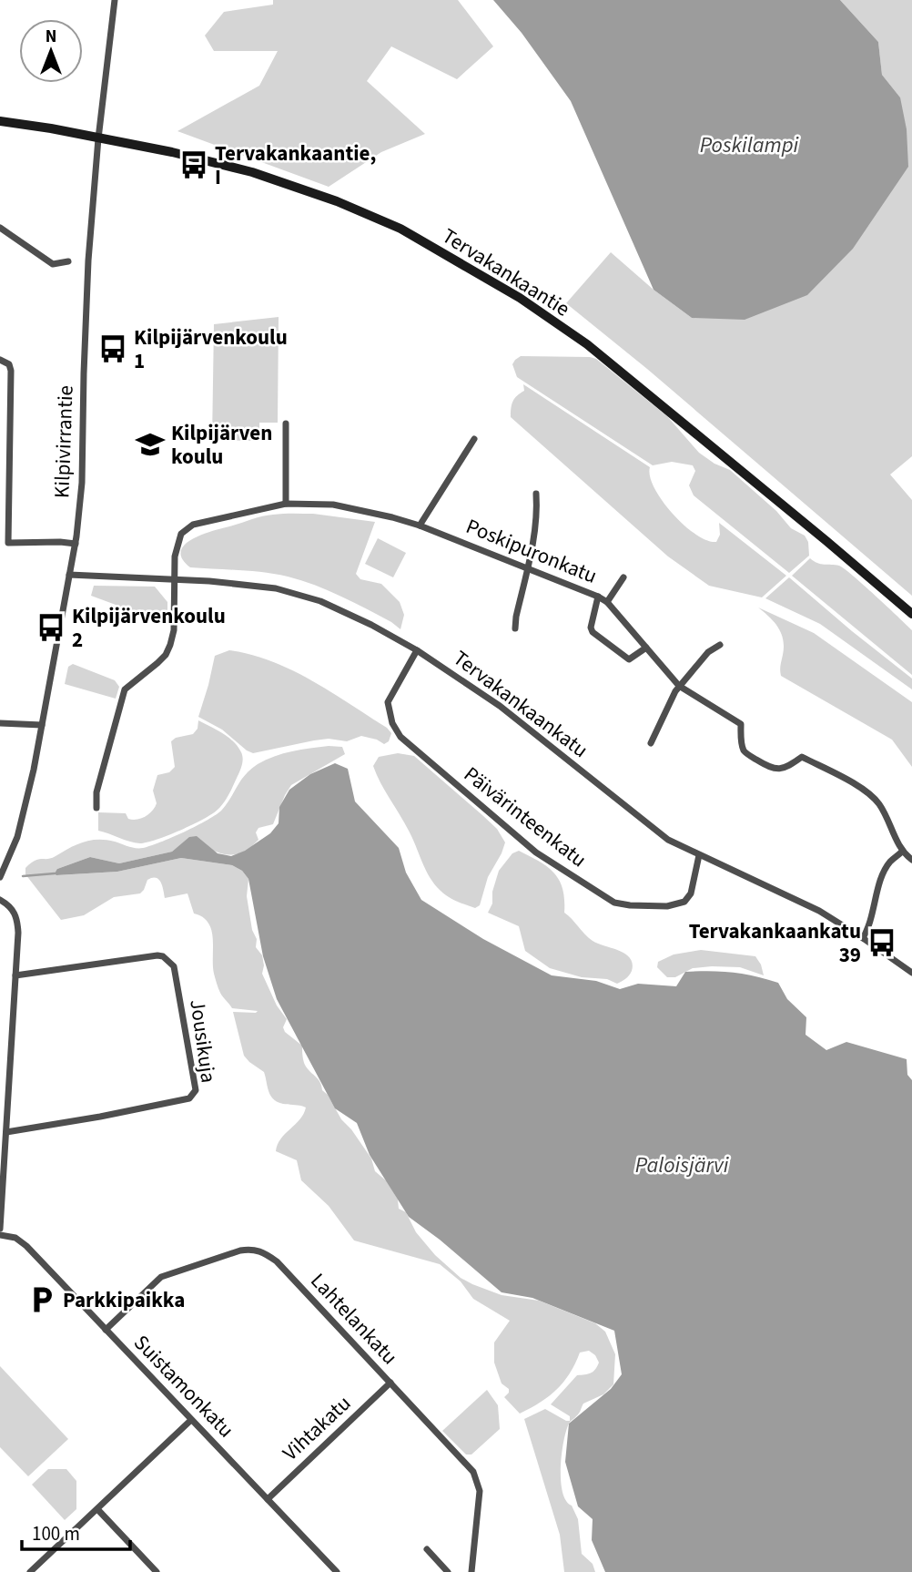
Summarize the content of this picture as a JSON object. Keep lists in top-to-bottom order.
{
  "streets": {
    "street": [
      "Tervakankaantie",
      "Kilpivirrantie",
      "Poskipuronkatu",
      "Tervakankaankatu",
      "Päivärinteenkatu",
      "Jousikuja",
      "Lahtelankatu",
      "Suistamonkatu",
      "Vihtakatu"
    ]
  },
  "crossings": [
    ["Tervakankaantie", "Kilpivirrantie"],
    ["Kilpivirrantie", "Tervakankaankatu"],
    ["Poskipuronkatu", "Tervakankaankatu"],
    ["Tervakankaankatu", "Päivärinteenkatu"],
    ["Lahtelankatu", "Suistamonkatu"],
    ["Lahtelankatu", "Vihtakatu"],
    ["Suistamonkatu", "Vihtakatu"]
  ],
  "water": ["Poskilampi", "Paloisjärvi"],
  "places": {
    "bus stop": [
      "Tervakankaantie, I",
      "Kilpijärvenkoulu 1",
      "Kilpijärvenkoulu 2",
      "Tervakankaankatu 39"
    ],
    "school or university": ["Kilpijärven koulu"],
    "parking": ["Parkkipaikka"]
  },
  "scale_bar": "100 m",
  "north": "top"
}
